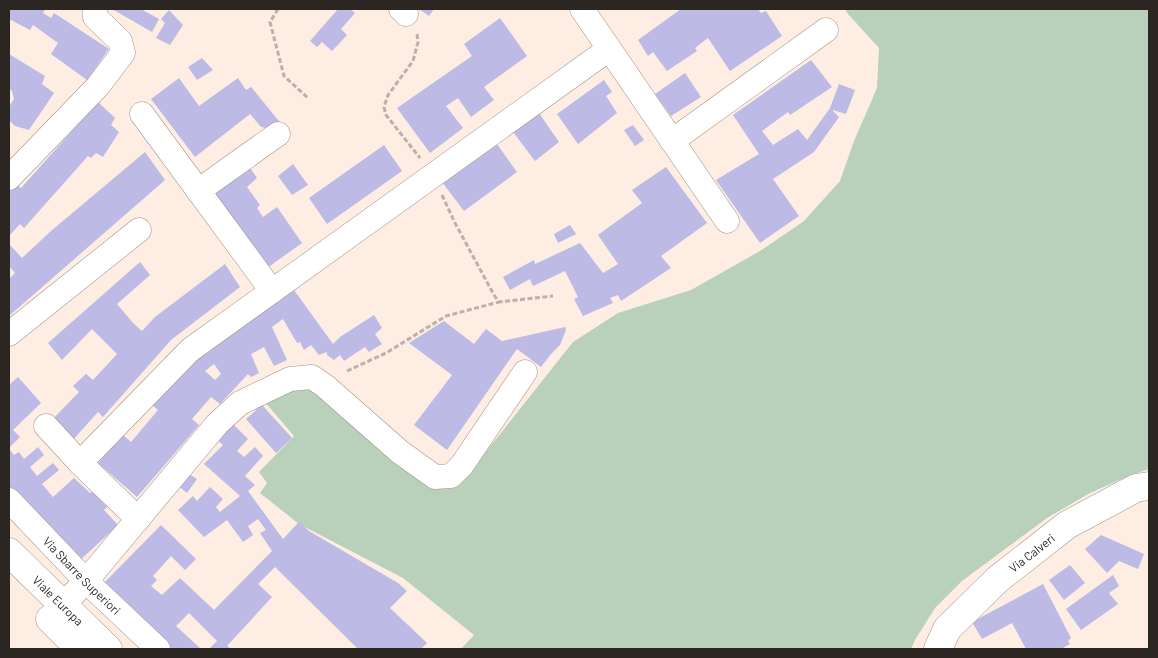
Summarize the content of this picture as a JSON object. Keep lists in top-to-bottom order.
{
  "streets": {
    "street": ["Via Calveri", "Via Sbarre Superiori", "Viale Europa"]
  }
}
